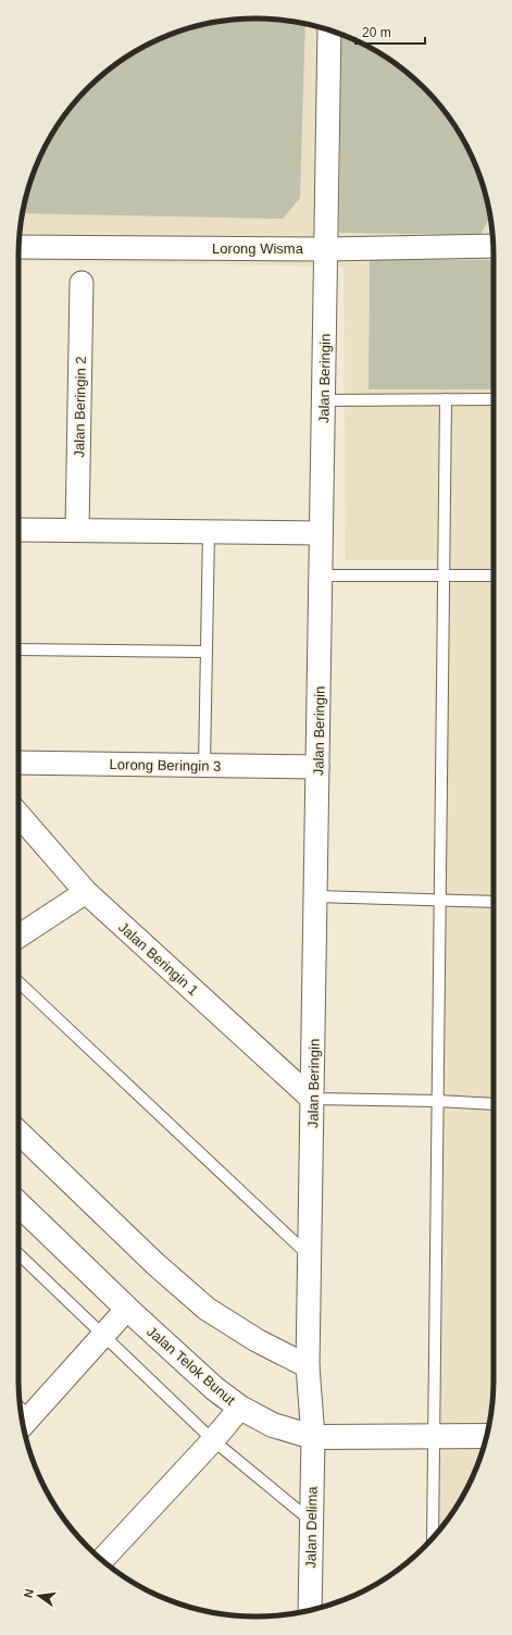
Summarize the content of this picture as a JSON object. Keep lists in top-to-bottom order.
{
  "streets": {
    "street": [
      "Lorong Wisma",
      "Jalan Beringin",
      "Jalan Beringin 2",
      "Lorong Beringin 3",
      "Jalan Beringin 1",
      "Jalan Telok Bunut",
      "Jalan Delima"
    ]
  },
  "crossings": [
    ["Lorong Wisma", "Jalan Beringin"],
    ["Jalan Beringin", "Lorong Beringin 3"],
    ["Jalan Beringin", "Jalan Beringin 1"],
    ["Jalan Beringin", "Jalan Telok Bunut"],
    ["Jalan Beringin", "Jalan Delima"],
    ["Jalan Telok Bunut", "Jalan Delima"]
  ],
  "scale_bar": "20 m",
  "north": "left"
}
